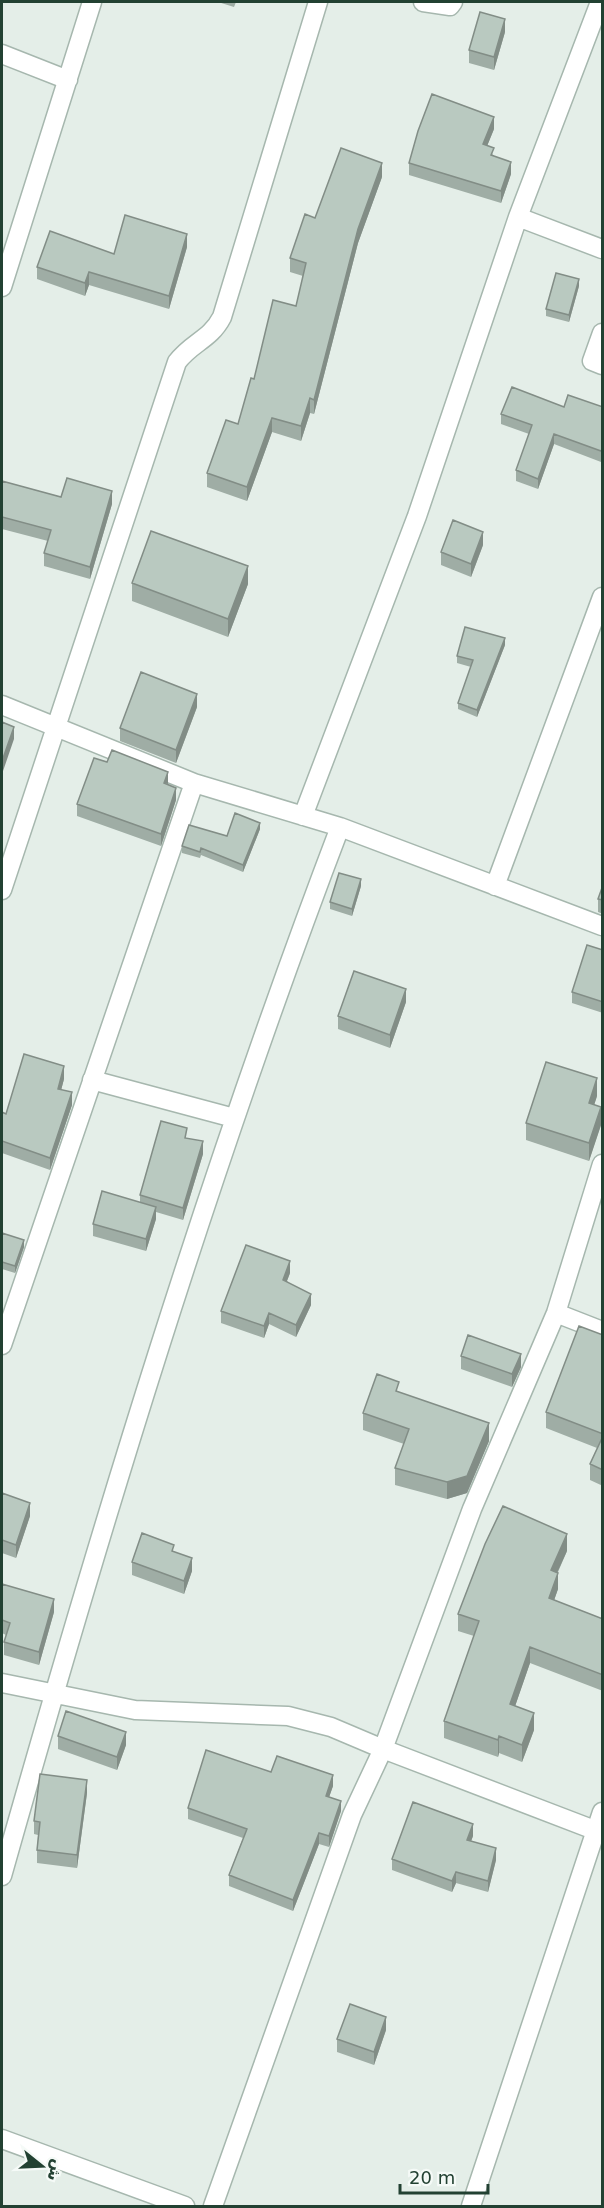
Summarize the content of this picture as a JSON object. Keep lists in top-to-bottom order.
{
  "scale_bar": "20 m",
  "north": "right"
}
